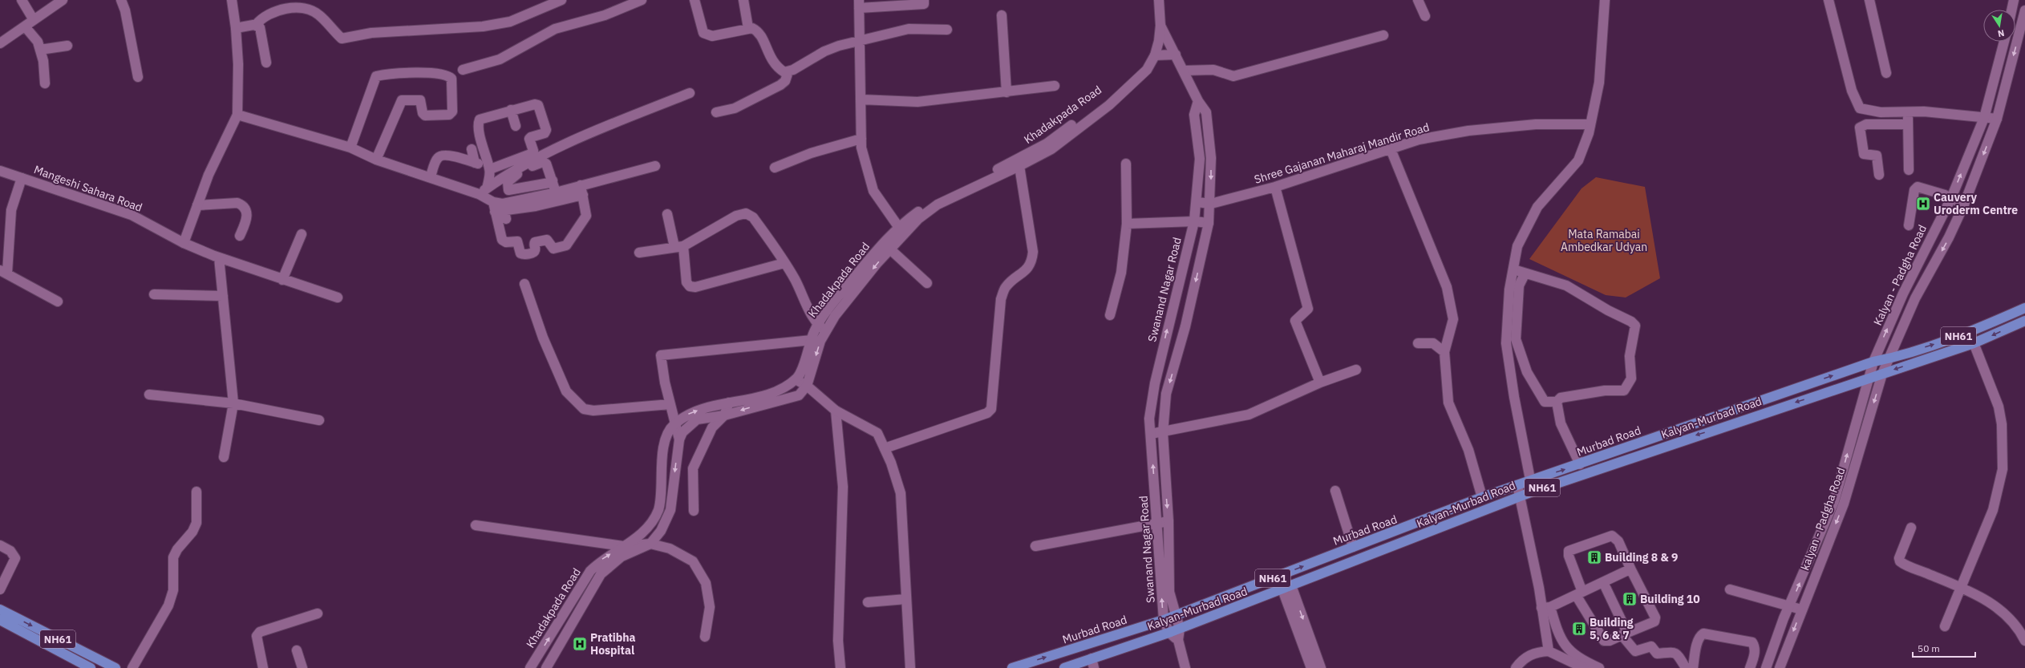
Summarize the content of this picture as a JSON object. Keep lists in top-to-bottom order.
{
  "streets": {
    "highway": ["NH61", "Kalyan-Murbad Road", "Murbad Road"],
    "street": [
      "Khadakpada Road",
      "Shree Gajanan Maharaj Mandir Road",
      "Mangeshi Sahara Road",
      "Kalyan - Padgha Road",
      "Swanand Nagar Road",
      "kalyan - Padgha Road"
    ]
  },
  "crossings": [
    ["Shree Gajanan Maharaj Mandir Road", "Swanand Nagar Road"],
    ["Kalyan - Padgha Road", "Kalyan-Murbad Road"],
    ["Kalyan - Padgha Road", "Murbad Road"],
    ["Kalyan - Padgha Road", "kalyan - Padgha Road"],
    ["Swanand Nagar Road", "Kalyan-Murbad Road"],
    ["Swanand Nagar Road", "Murbad Road"],
    ["NH61", "Murbad Road"],
    ["NH61", "kalyan - Padgha Road"],
    ["Kalyan-Murbad Road", "kalyan - Padgha Road"],
    ["Murbad Road", "kalyan - Padgha Road"]
  ],
  "one_way": ["Murbad Road"],
  "parks": ["Mata Ramabai Ambedkar Udyan"],
  "places": {
    "hospital": ["Cauvery Uroderm Centre", "Pratibha Hospital"],
    "building": ["Building 8 & 9", "Building 10", "Building 5, 6 & 7"]
  },
  "scale_bar": "50 m",
  "north": "bottom"
}
